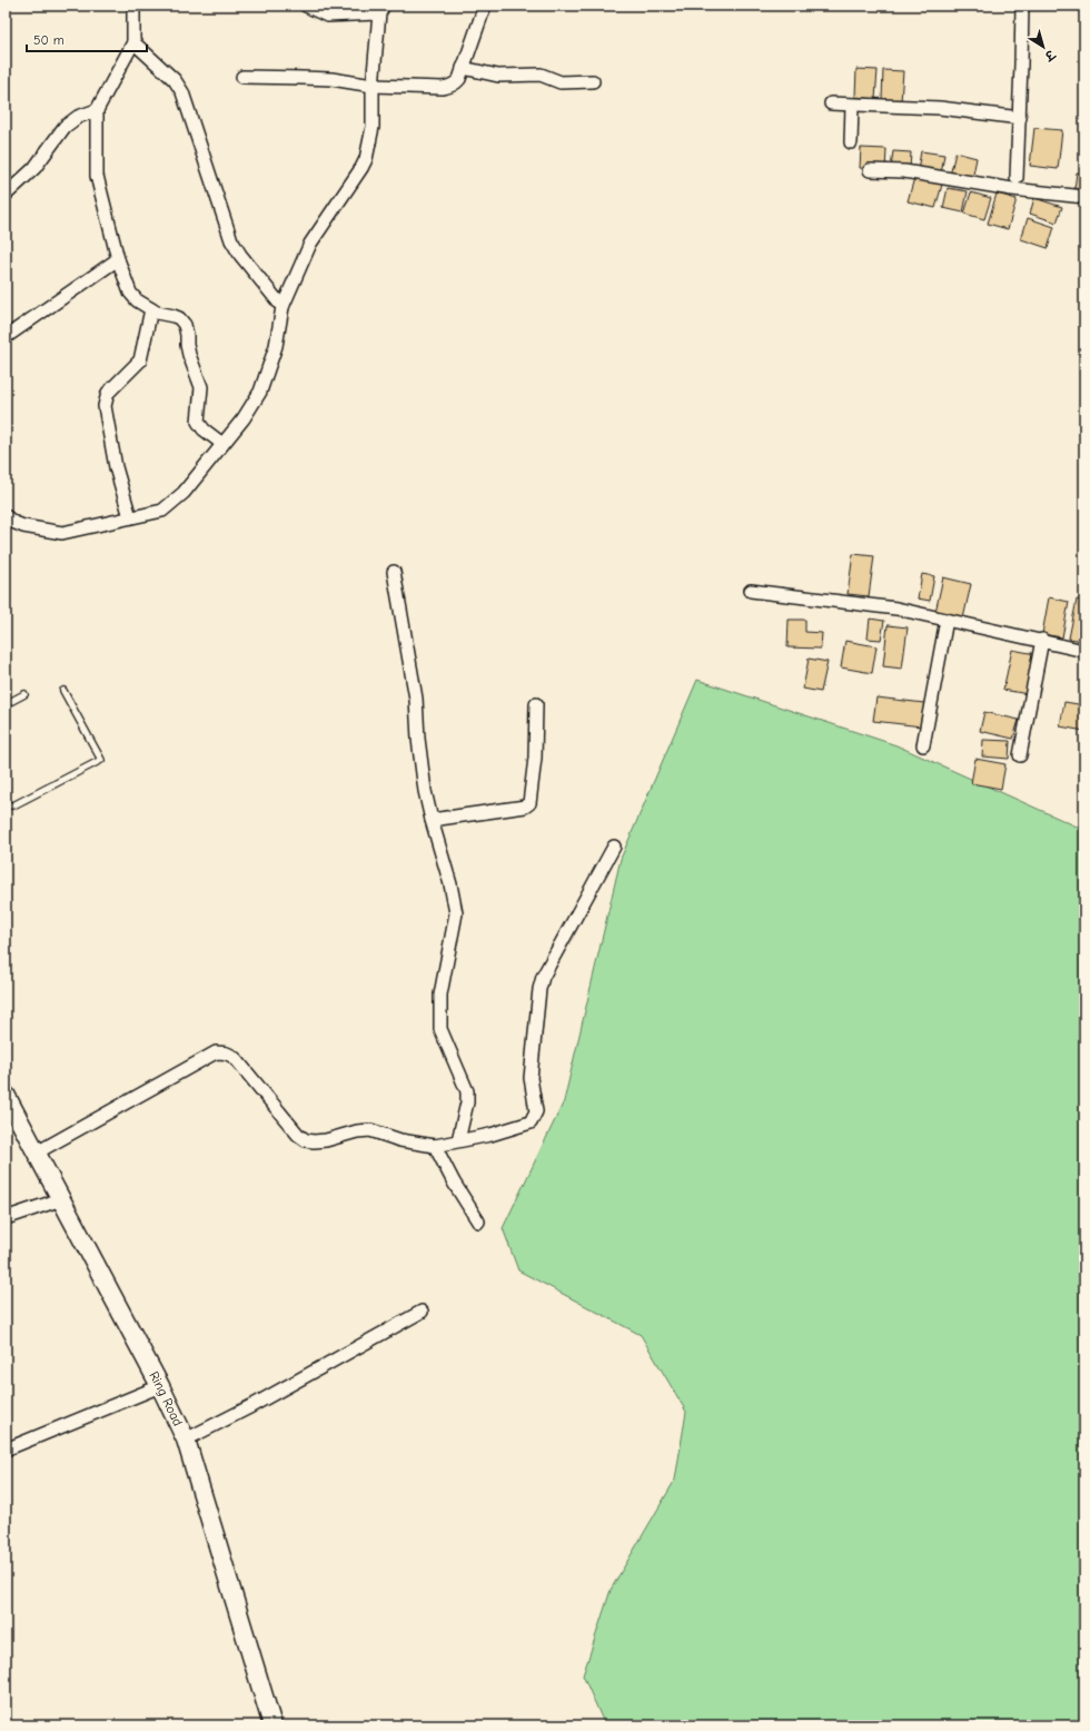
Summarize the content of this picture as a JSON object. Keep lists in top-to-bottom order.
{
  "streets": {
    "street": ["Ring Road"]
  },
  "scale_bar": "50 m",
  "north": "bottom right"
}
